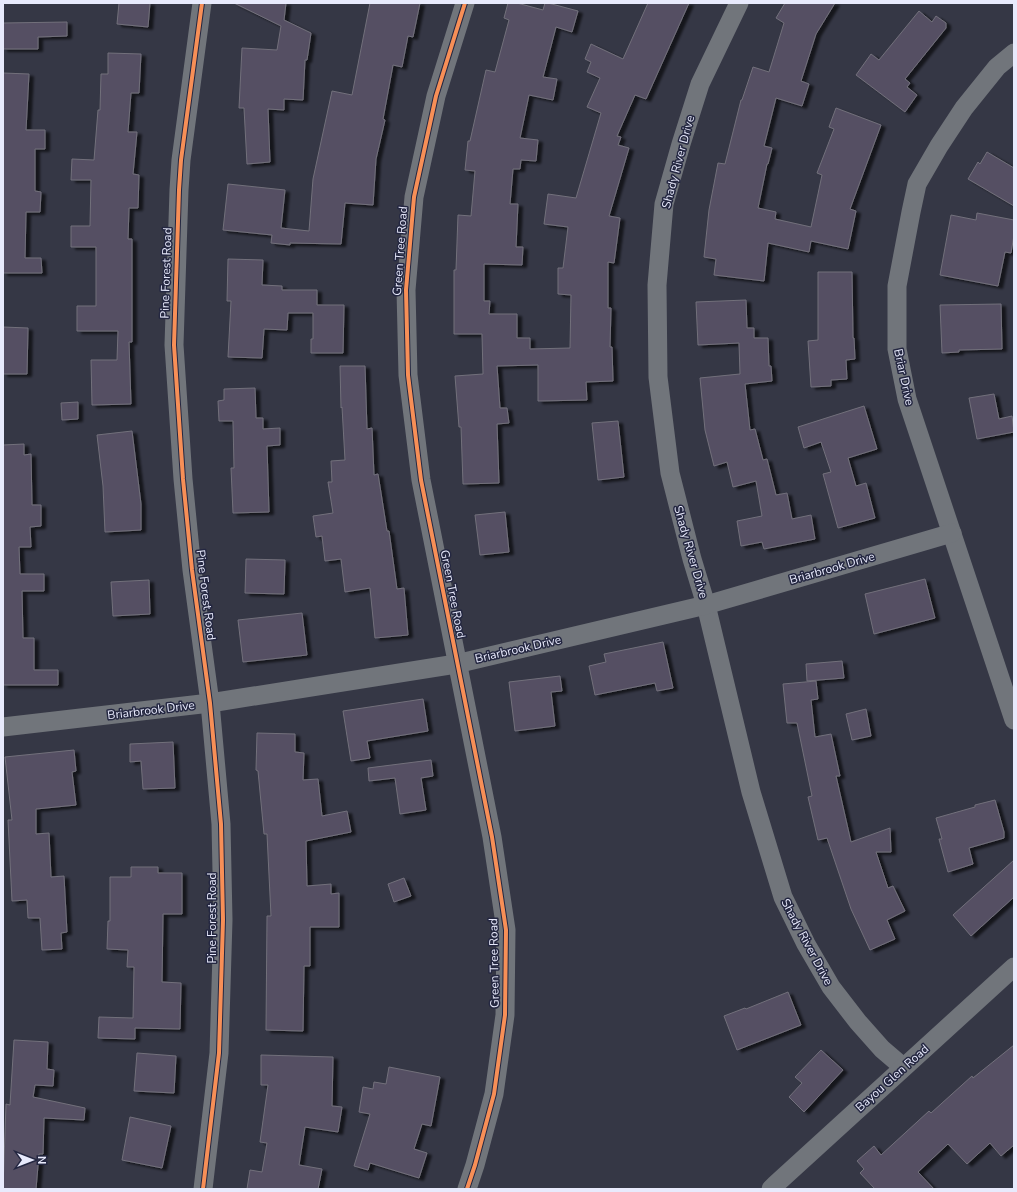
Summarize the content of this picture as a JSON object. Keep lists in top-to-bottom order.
{
  "streets": {
    "street": [
      "Shady River Drive",
      "Green Tree Road",
      "Pine Forest Road",
      "Briar Drive",
      "Briarbrook Drive",
      "Bayou Glen Road"
    ]
  },
  "crossings": [
    ["Shady River Drive", "Briarbrook Drive"],
    ["Shady River Drive", "Bayou Glen Road"],
    ["Green Tree Road", "Briarbrook Drive"],
    ["Pine Forest Road", "Briarbrook Drive"],
    ["Briar Drive", "Briarbrook Drive"]
  ],
  "north": "right"
}
